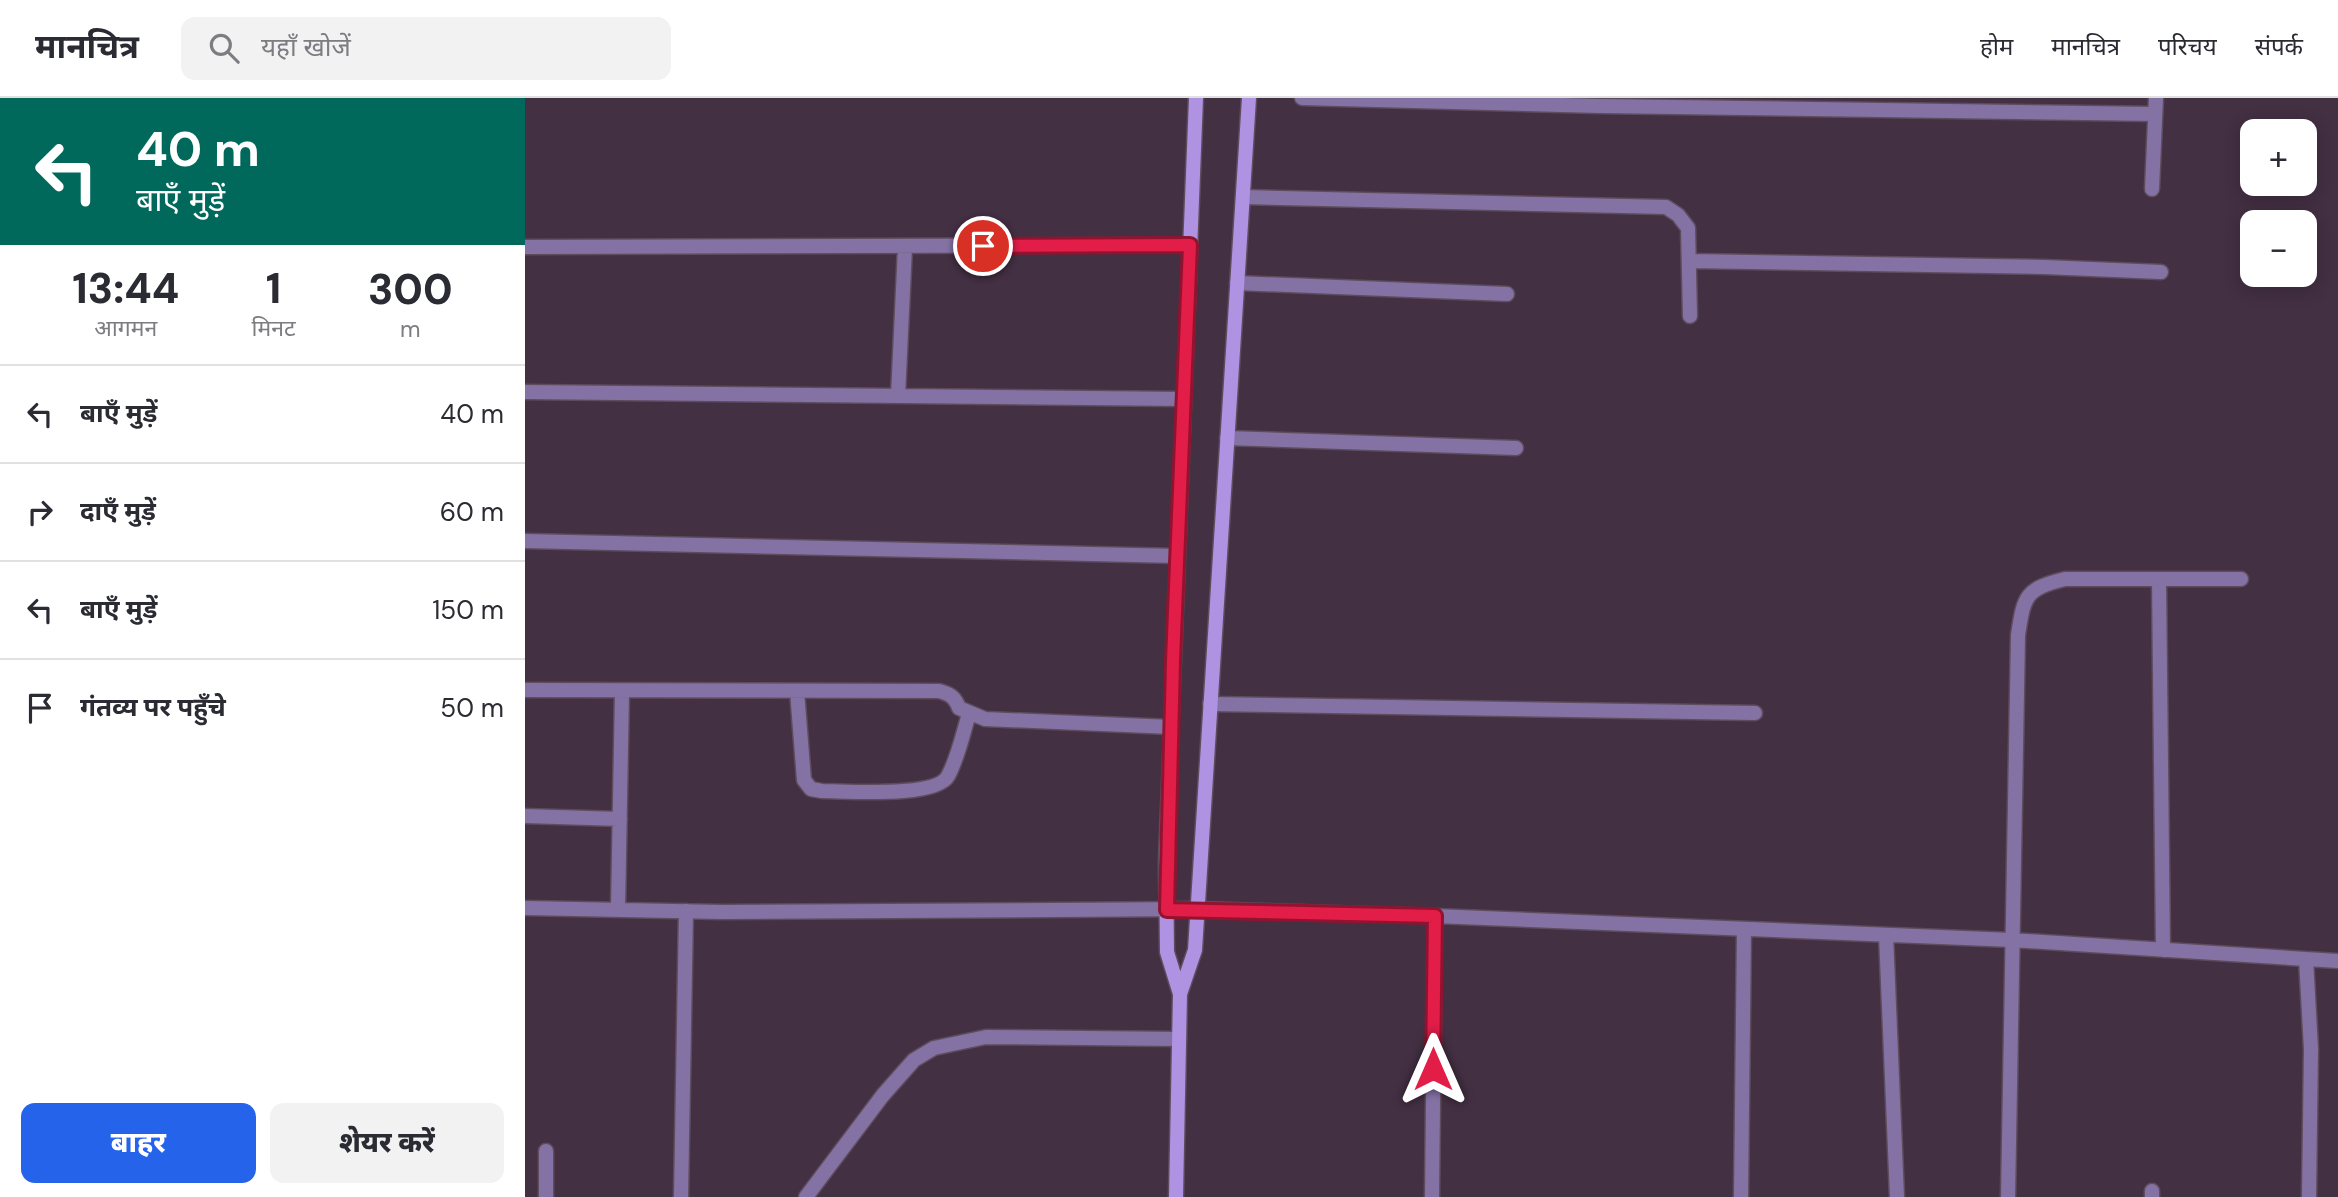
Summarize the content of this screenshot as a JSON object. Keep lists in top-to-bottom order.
{
  "page": {
    "header": "मानचित्र",
    "search": "यहाँ खोजें",
    "nav": [
      "होम",
      "मानचित्र",
      "परिचय",
      "संपर्क"
    ],
    "turn": ["40 m", "बाएँ मुड़ें"],
    "map_buttons": ["+", "−"],
    "eta": [
      "13:44",
      "आगमन",
      "1",
      "मिनट",
      "300",
      "m"
    ],
    "list": [
      {
        "name": "बाएँ मुड़ें",
        "value": "40 m"
      },
      {
        "name": "दाएँ मुड़ें",
        "value": "60 m"
      },
      {
        "name": "बाएँ मुड़ें",
        "value": "150 m"
      },
      {
        "name": "गंतव्य पर पहुँचे",
        "value": "50 m"
      }
    ],
    "buttons": ["बाहर", "शेयर करें"]
  }
}
